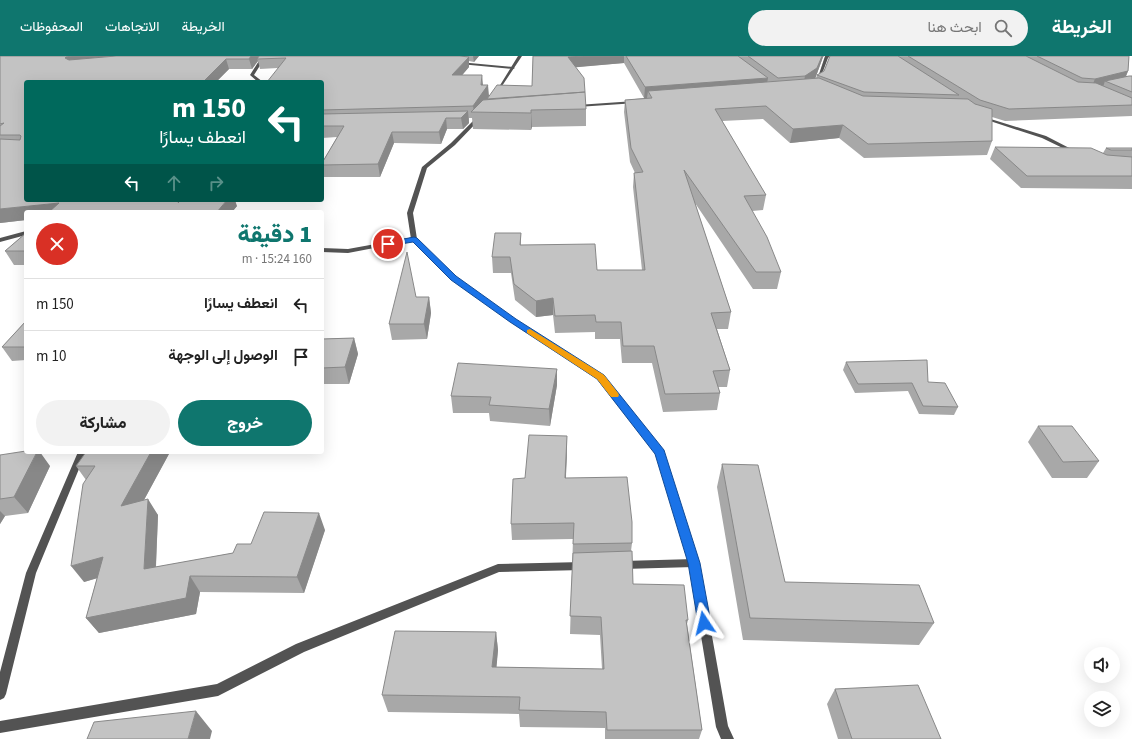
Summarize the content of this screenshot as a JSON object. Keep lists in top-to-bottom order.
{
  "page": {
    "header": "الخريطة",
    "search": "ابحث هنا",
    "nav": ["الخريطة", "الاتجاهات", "المحفوظات"],
    "turn": ["150 m", "انعطف يسارًا"],
    "heading": ["1 دقيقة", "160 m · 15:24"],
    "list": [
      {
        "name": "انعطف يسارًا",
        "value": "150 m"
      },
      {
        "name": "الوصول إلى الوجهة",
        "value": "10 m"
      }
    ],
    "buttons": ["خروج", "مشاركة"]
  }
}
